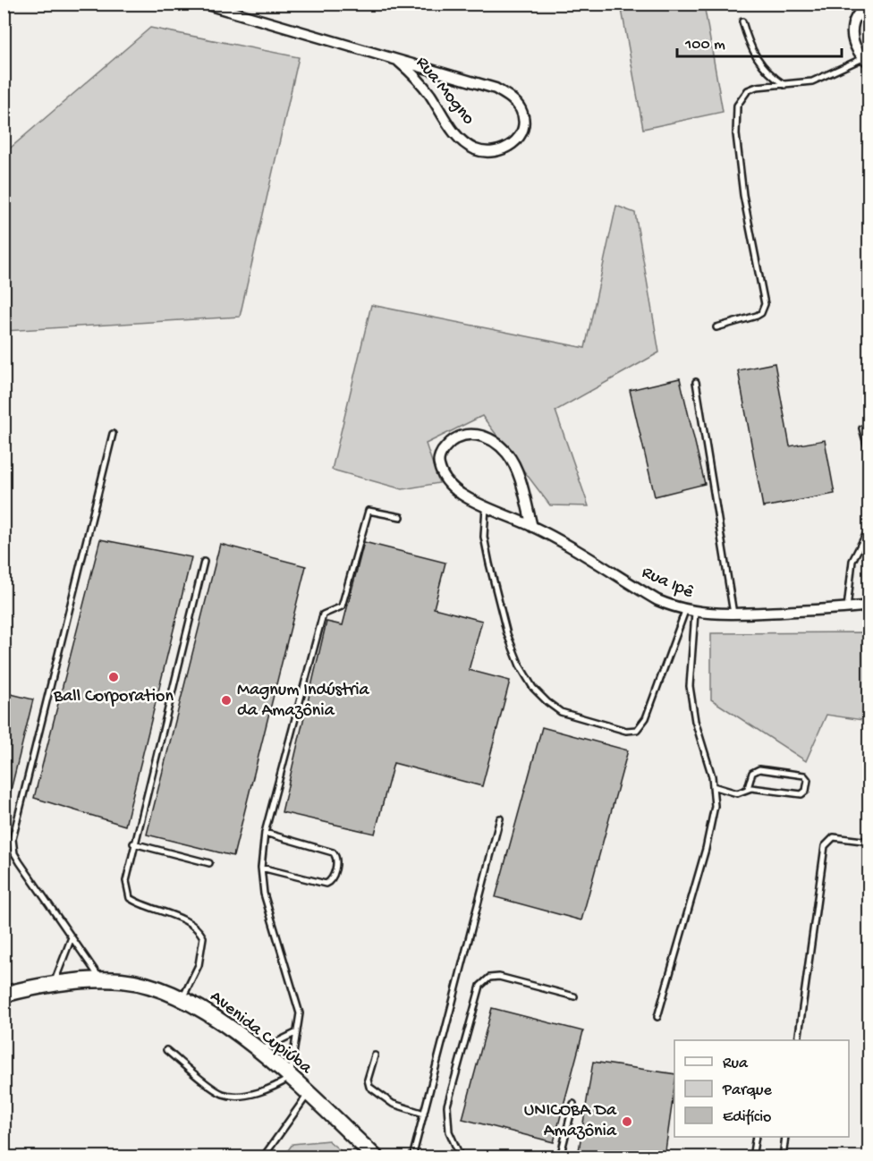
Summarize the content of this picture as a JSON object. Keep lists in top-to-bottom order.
{
  "streets": {
    "street": ["Rua Mogno", "Rua Ipê", "Avenida Cupiúba"]
  },
  "places": ["Ball Corporation", "Magnum Indústria da Amazônia", "UNICOBA Da Amazônia"],
  "legend": ["Rua", "Parque", "Edifício"],
  "scale_bar": "100 m"
}
